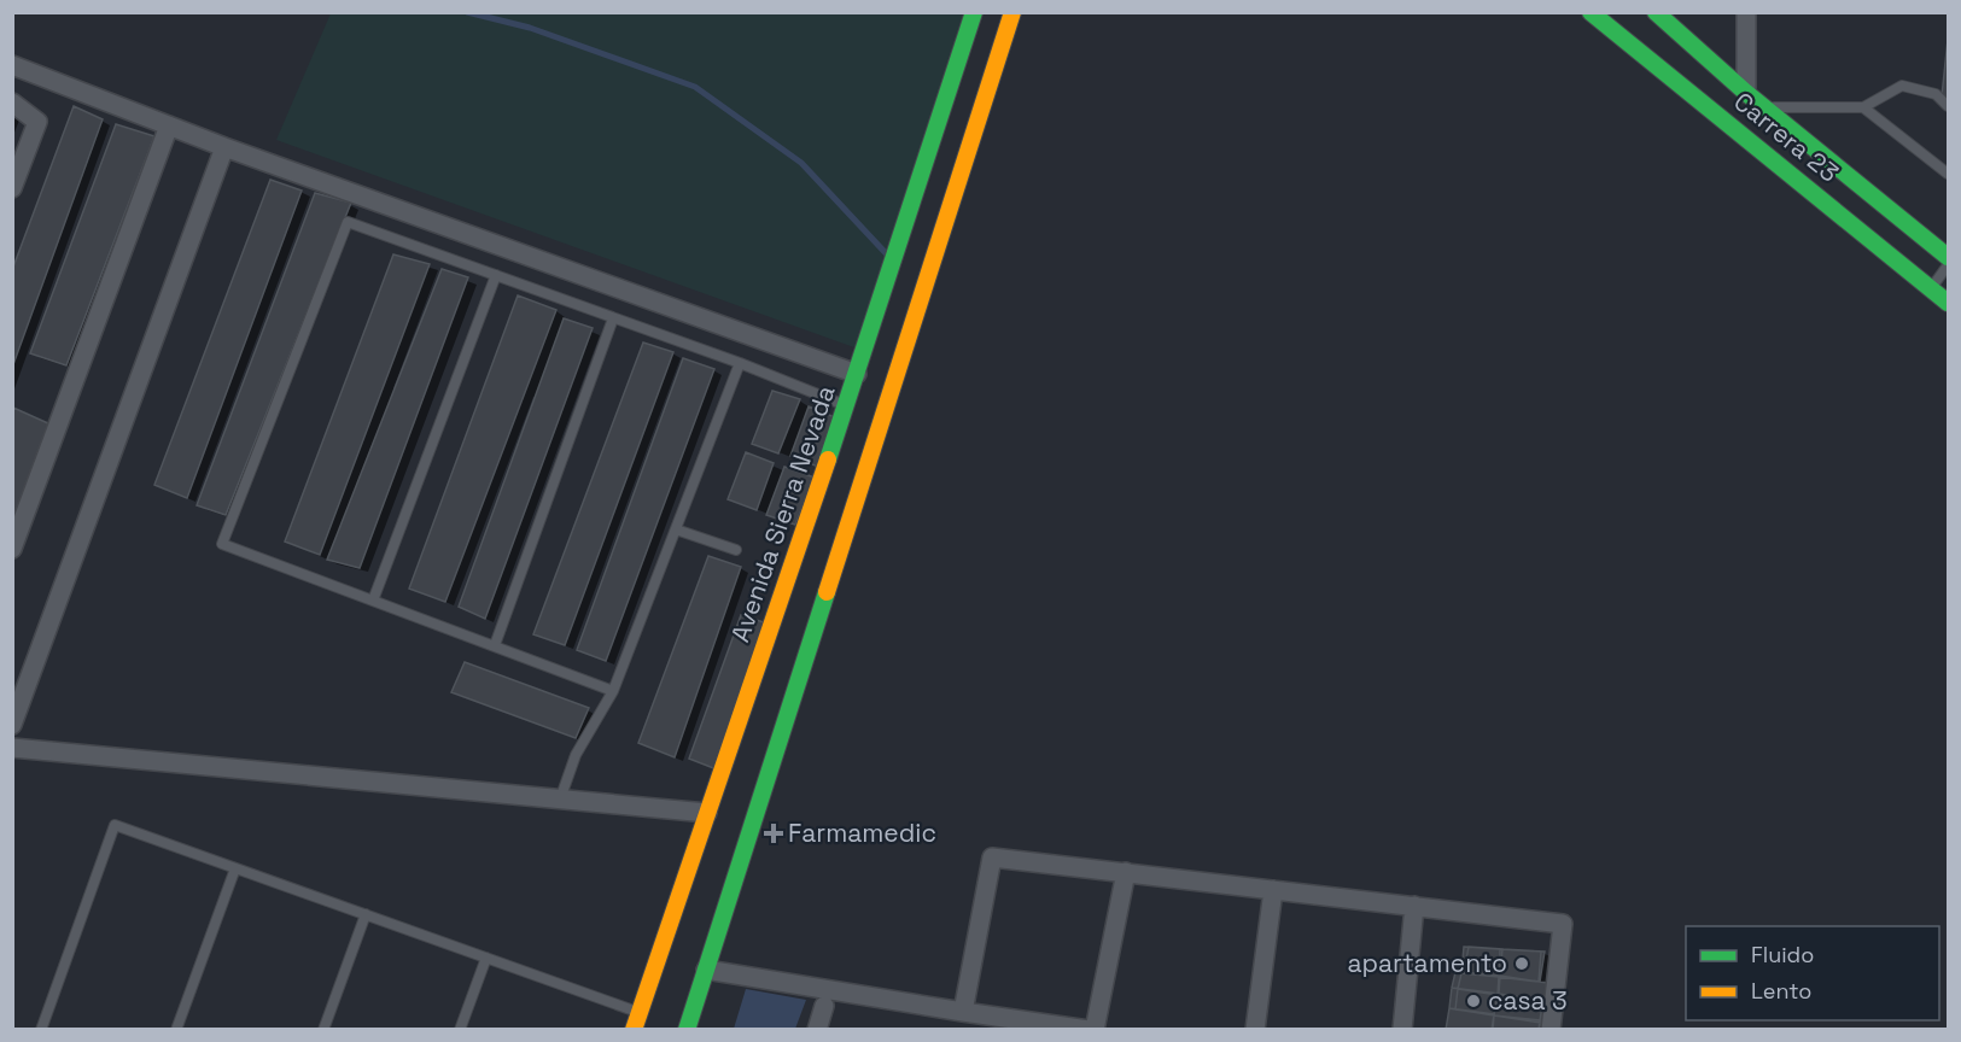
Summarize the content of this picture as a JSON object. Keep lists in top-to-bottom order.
{
  "streets": {
    "main road": ["Carrera 23", "Avenida Sierra Nevada"]
  },
  "places": {
    "health": ["Farmamedic"],
    "other": ["apartamento", "casa 3"]
  },
  "legend": ["Fluido", "Lento"]
}
